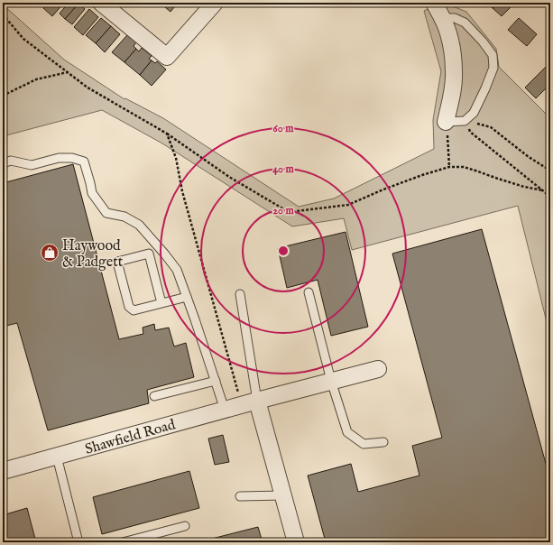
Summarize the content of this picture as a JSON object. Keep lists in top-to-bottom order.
{
  "streets": {
    "street": ["Shawfield Road"]
  },
  "places": {
    "shop": ["Haywood & Padgett"]
  },
  "rings": ["60 m", "40 m", "20 m"]
}
